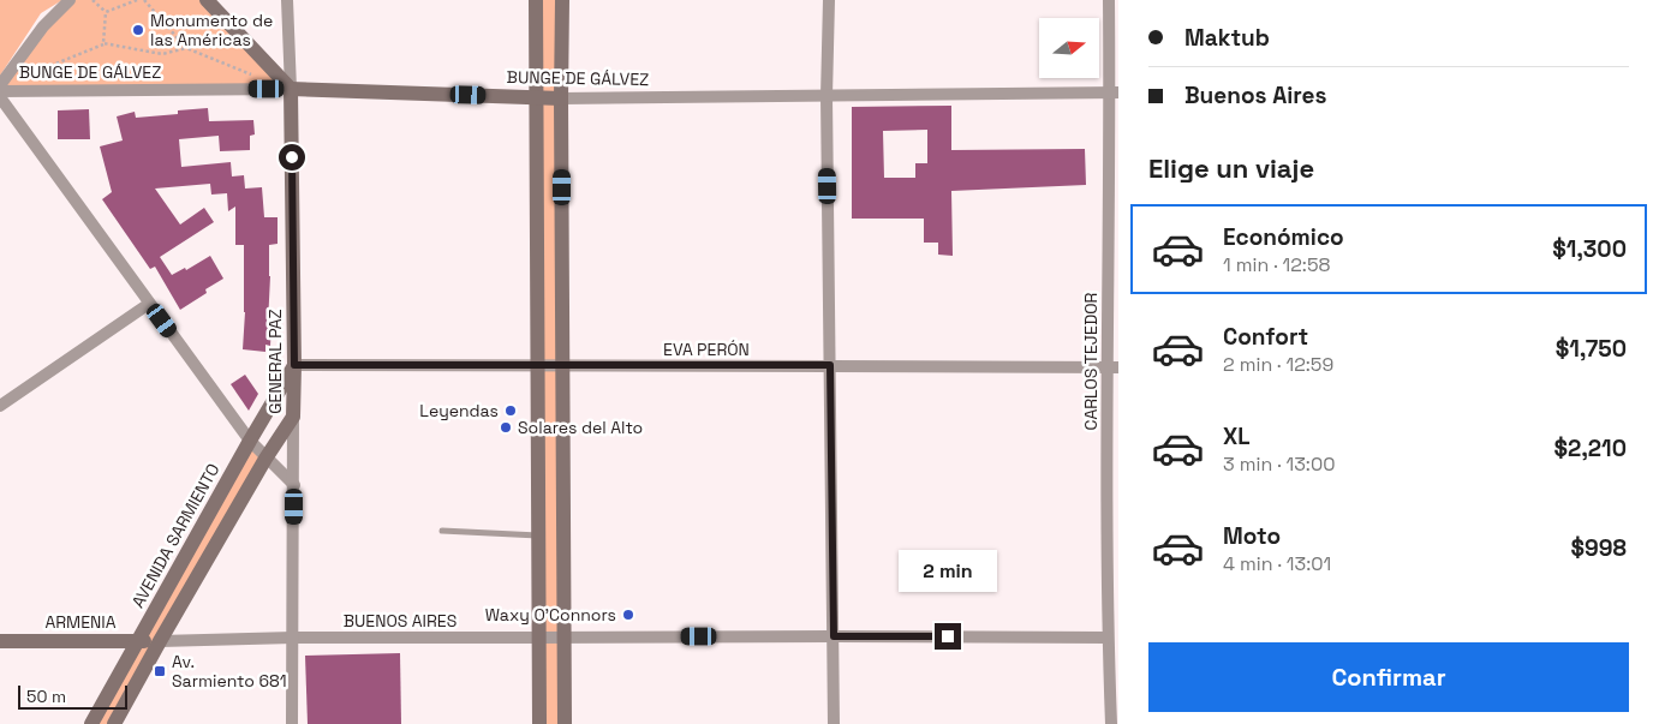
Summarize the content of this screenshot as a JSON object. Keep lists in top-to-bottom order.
{
  "streets": {
    "street": [
      "BUNGE DE GÁLVEZ",
      "EVA PERÓN",
      "GENERAL PAZ",
      "CARLOS TEJEDOR",
      "AVENIDA SARMIENTO",
      "BUENOS AIRES",
      "ARMENIA"
    ]
  },
  "crossings": [
    ["BUNGE DE GÁLVEZ", "GENERAL PAZ"],
    ["BUNGE DE GÁLVEZ", "CARLOS TEJEDOR"],
    ["EVA PERÓN", "GENERAL PAZ"],
    ["EVA PERÓN", "CARLOS TEJEDOR"],
    ["EVA PERÓN", "AVENIDA SARMIENTO"],
    ["GENERAL PAZ", "AVENIDA SARMIENTO"],
    ["GENERAL PAZ", "BUENOS AIRES"],
    ["CARLOS TEJEDOR", "BUENOS AIRES"],
    ["AVENIDA SARMIENTO", "ARMENIA"],
    ["BUENOS AIRES", "ARMENIA"]
  ],
  "places": {
    "other": [
      "Monumento de las Américas",
      "Leyendas",
      "Solares del Alto",
      "Waxy O'Connors"
    ],
    "transit": ["Av. Sarmiento 681"]
  },
  "scale_bar": "50 m",
  "north": "right",
  "page": {
    "banner": ["Maktub", "Buenos Aires"],
    "heading": "Elige un viaje",
    "list": [
      {
        "name": "Económico",
        "note": "1 min · 12:58",
        "value": "$1,300"
      },
      {
        "name": "Confort",
        "note": "2 min · 12:59",
        "value": "$1,750"
      },
      {
        "name": "XL",
        "note": "3 min · 13:00",
        "value": "$2,210"
      },
      {
        "name": "Moto",
        "note": "4 min · 13:01",
        "value": "$998"
      }
    ],
    "bubble": "2 min",
    "buttons": "Confirmar",
    "scale": "50 m"
  }
}
